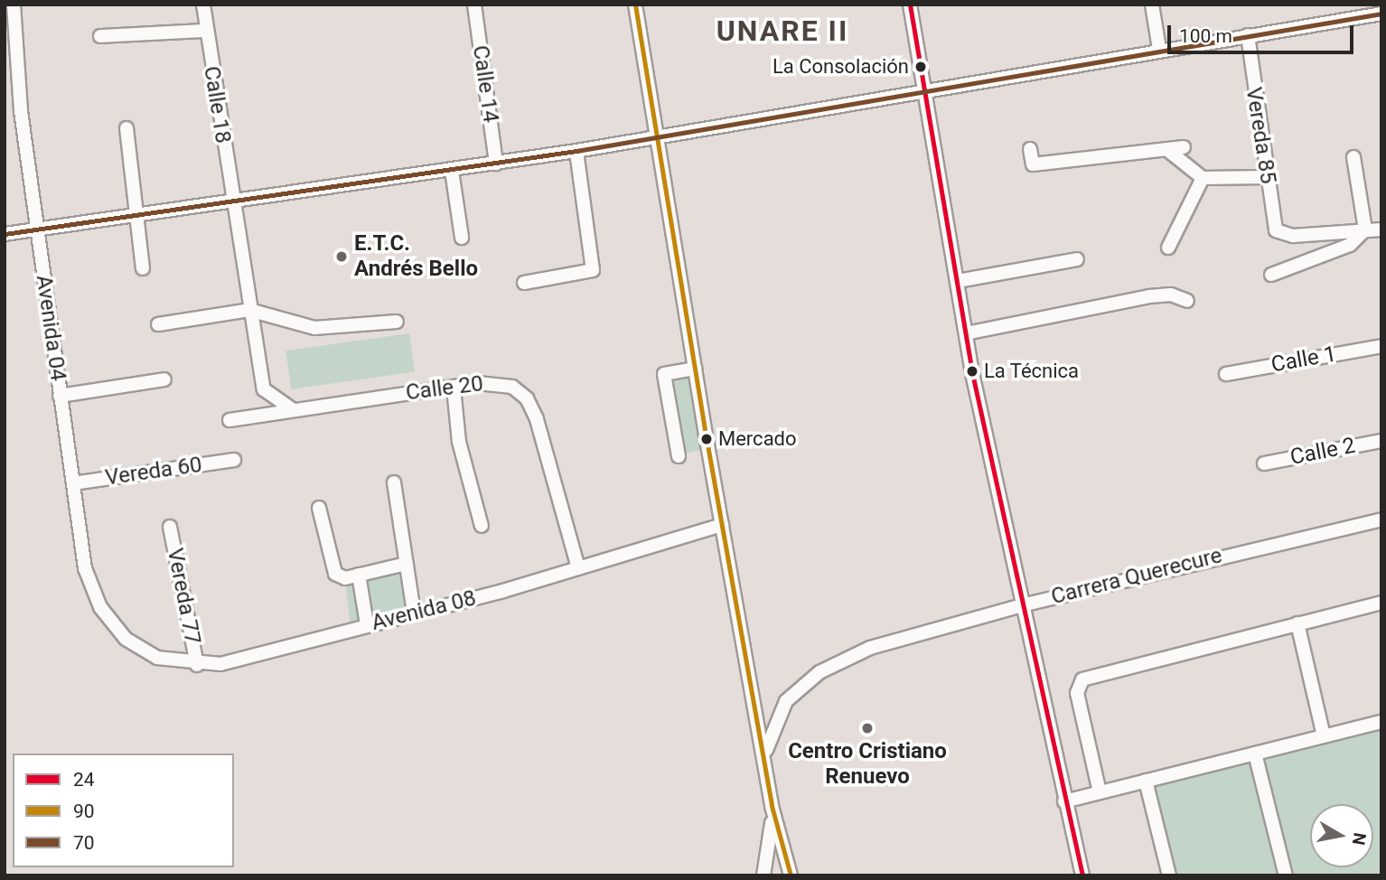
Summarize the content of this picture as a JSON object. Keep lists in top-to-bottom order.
{
  "streets": {
    "street": [
      "Calle 14",
      "Calle 18",
      "Vereda 85",
      "Avenida 04",
      "Calle 1",
      "Calle 20",
      "Calle 2",
      "Vereda 60",
      "Carrera Querecure",
      "Vereda 77",
      "Avenida 08"
    ]
  },
  "crossings": [
    ["Avenida 04", "Vereda 60"],
    ["Avenida 04", "Avenida 08"],
    ["Calle 20", "Avenida 08"],
    ["Vereda 77", "Avenida 08"]
  ],
  "districts": ["UNARE II"],
  "places": [
    "La Consolación",
    "E.T.C. Andrés Bello",
    "La Técnica",
    "Mercado",
    "Centro Cristiano Renuevo"
  ],
  "lines": ["transit line 24", "transit line 90", "transit line 70"],
  "legend": ["24", "90", "70"],
  "scale_bar": "100 m",
  "north": "right"
}
